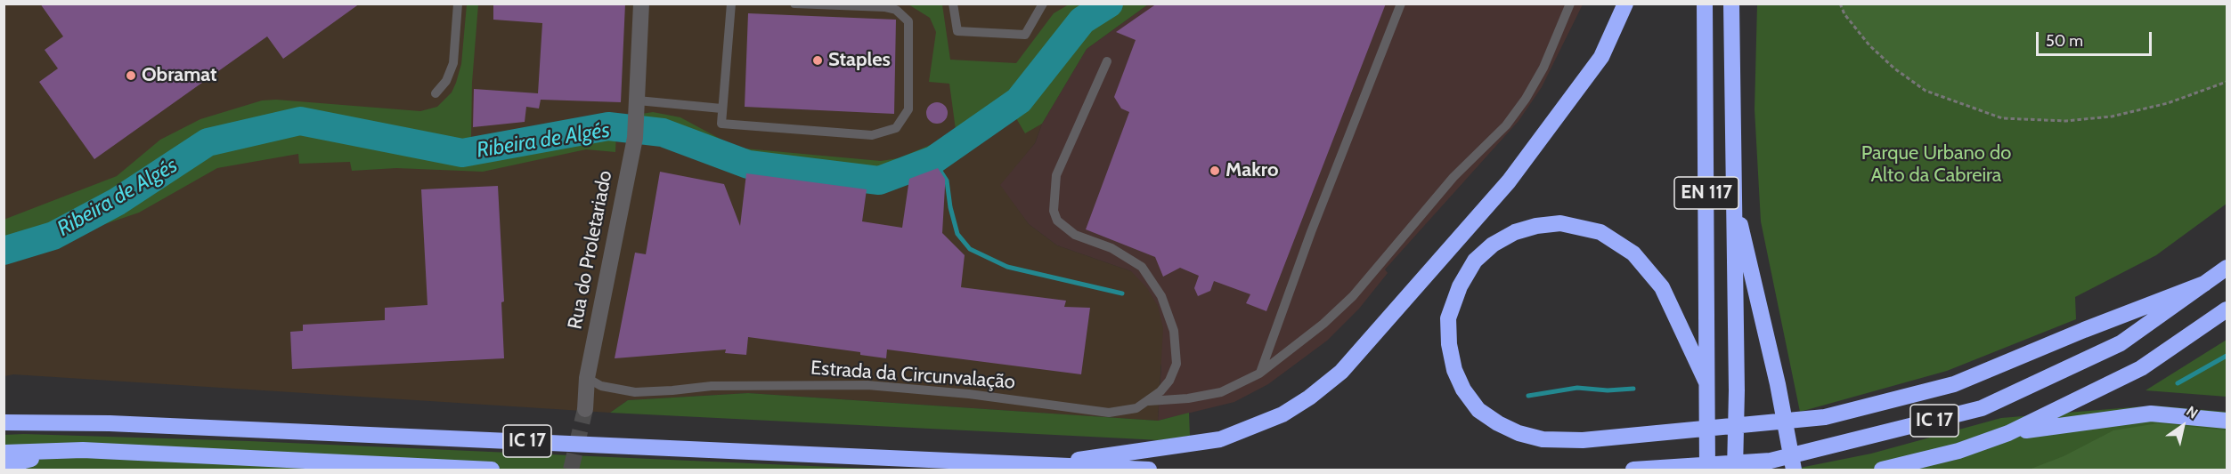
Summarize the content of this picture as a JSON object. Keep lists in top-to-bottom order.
{
  "streets": {
    "highway": ["EN 117", "IC 17"],
    "street": ["Rua do Proletariado"],
    "lane": ["Estrada da Circunvalação"]
  },
  "crossings": [
    ["Rua do Proletariado", "Estrada da Circunvalação"]
  ],
  "water": ["Ribeira de Algés"],
  "parks": ["Parque Urbano do Alto da Cabreira"],
  "places": ["Staples", "Obramat", "Makro"],
  "scale_bar": "50 m",
  "north": "top right"
}
